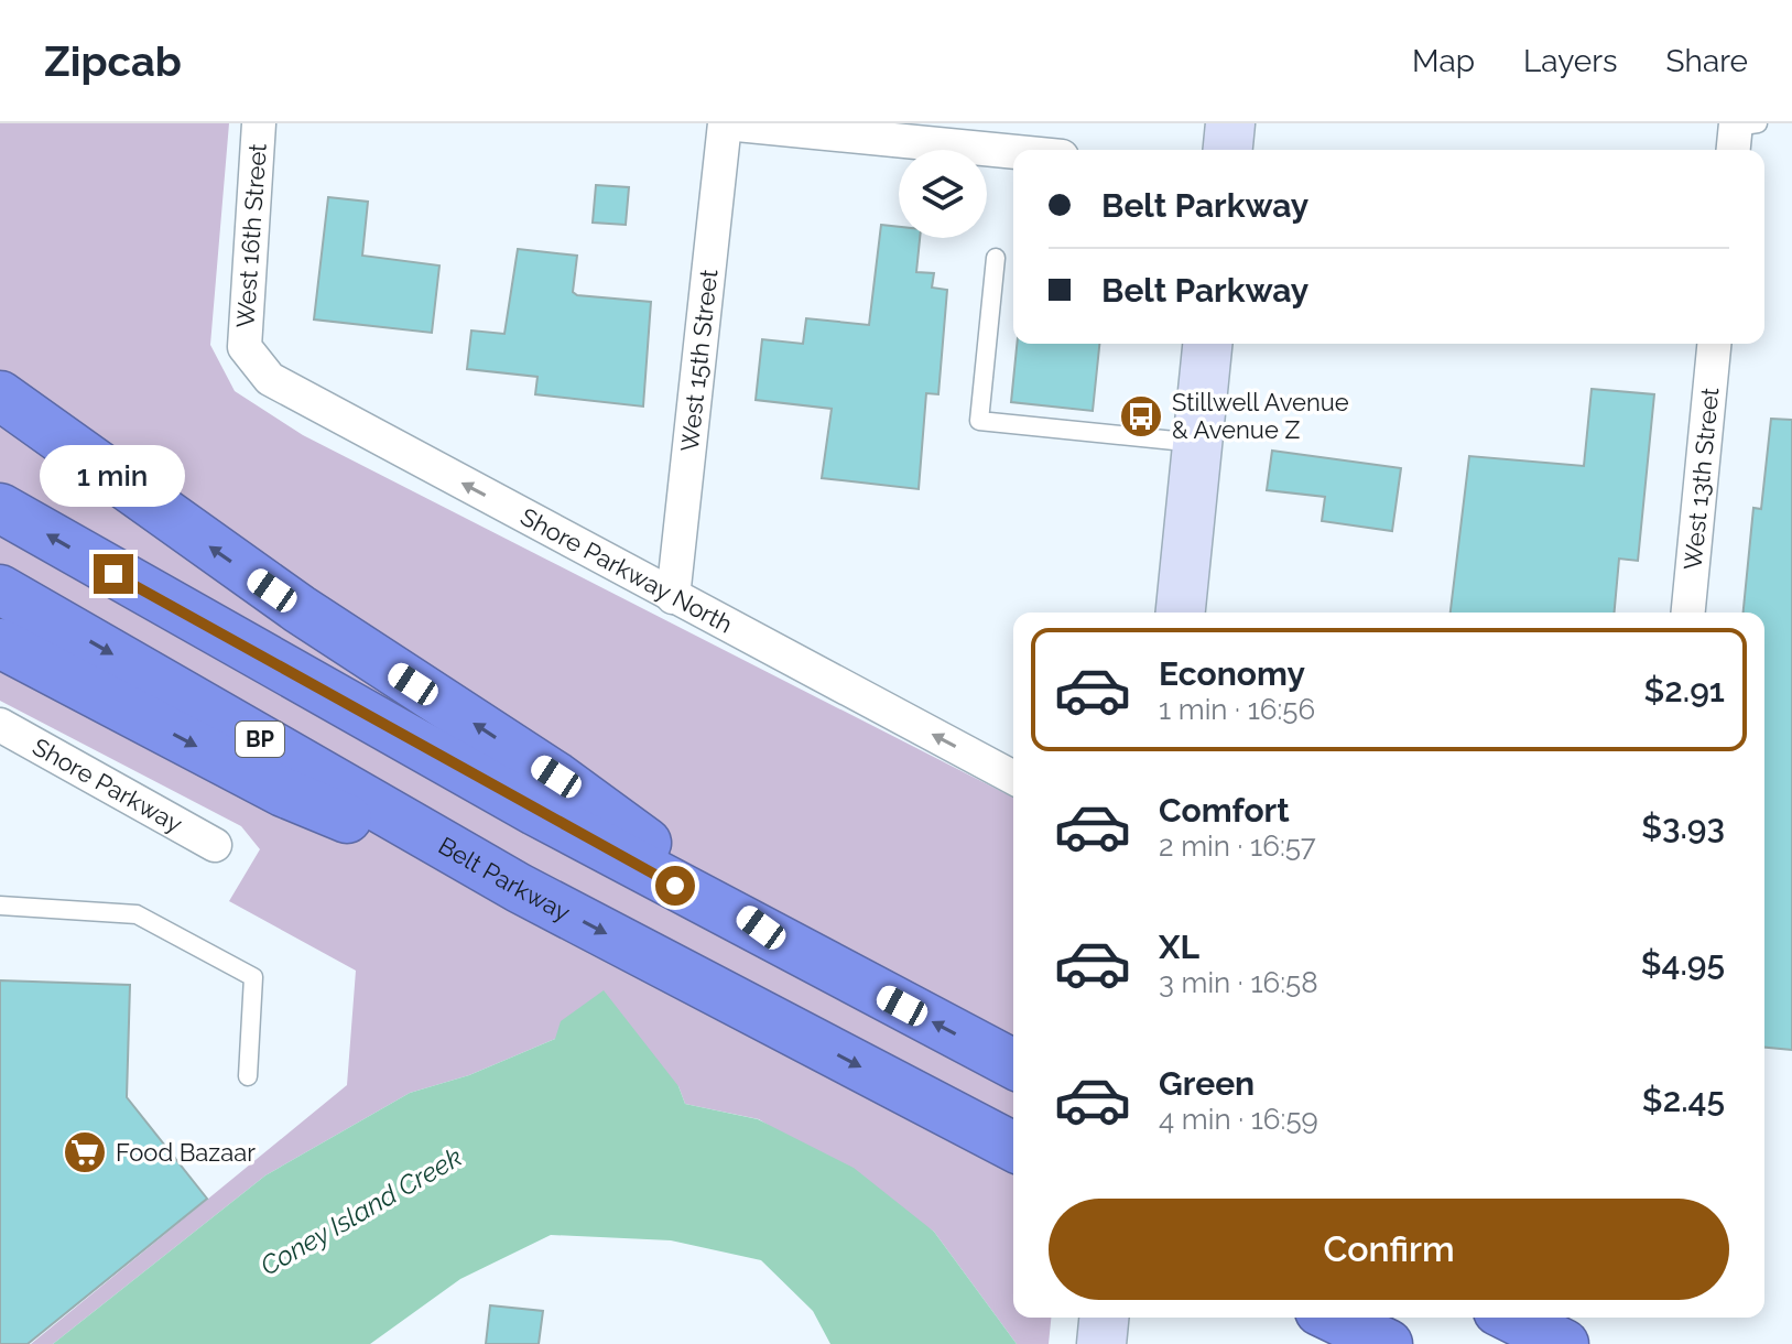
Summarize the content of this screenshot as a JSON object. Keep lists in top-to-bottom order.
{
  "streets": {
    "highway": ["BP", "Belt Parkway"],
    "street": [
      "West 16th Street",
      "West 15th Street",
      "West 13th Street",
      "Shore Parkway North",
      "Shore Parkway"
    ]
  },
  "crossings": [
    ["West 16th Street", "Shore Parkway North"],
    ["West 15th Street", "Shore Parkway North"]
  ],
  "one_way": ["Shore Parkway North"],
  "water": ["Coney Island Creek"],
  "places": {
    "bus stop": ["Stillwell Avenue & Avenue Z"],
    "supermarket": ["Food Bazaar"]
  },
  "page": {
    "header": "Zipcab",
    "nav": ["Map", "Layers", "Share"],
    "banner": ["Belt Parkway", "Belt Parkway"],
    "bubble": "1 min",
    "list": [
      {
        "name": "Economy",
        "note": "1 min · 16:56",
        "value": "$2.91"
      },
      {
        "name": "Comfort",
        "note": "2 min · 16:57",
        "value": "$3.93"
      },
      {
        "name": "XL",
        "note": "3 min · 16:58",
        "value": "$4.95"
      },
      {
        "name": "Green",
        "note": "4 min · 16:59",
        "value": "$2.45"
      }
    ],
    "buttons": "Confirm"
  }
}
